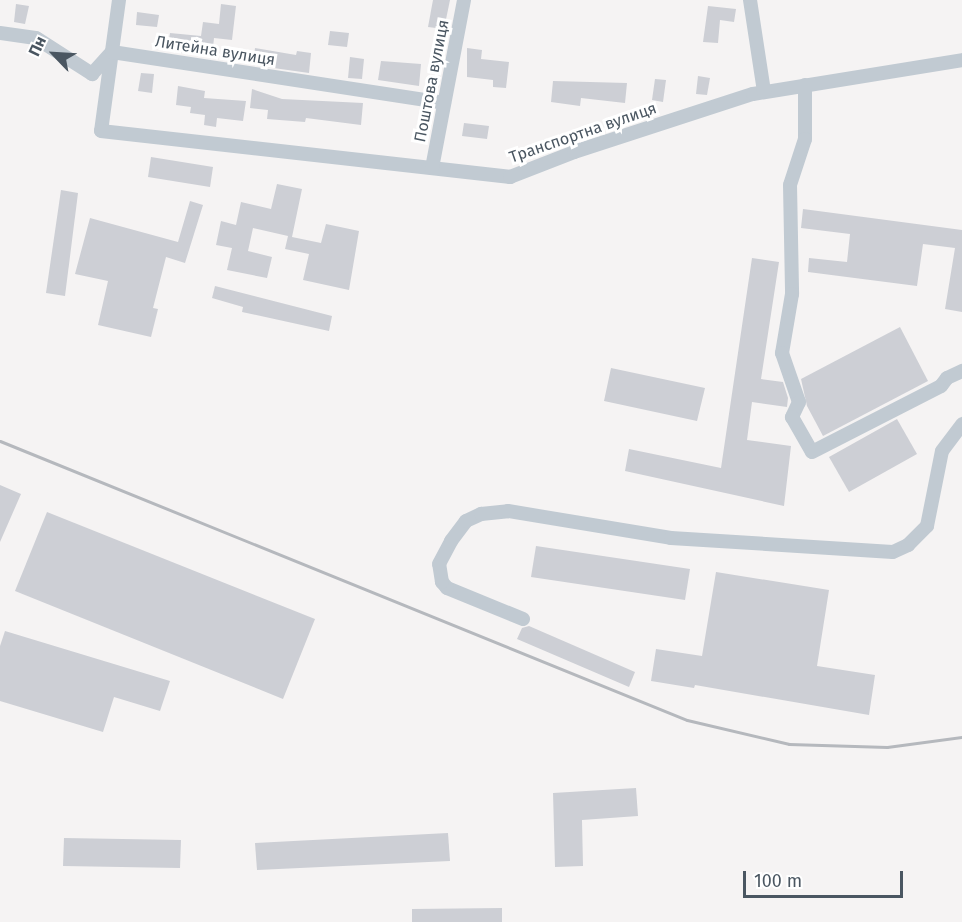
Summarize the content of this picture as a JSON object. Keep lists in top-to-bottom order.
{
  "streets": {
    "street": ["Литейна вулиця", "Поштова вулиця", "Транспортна вулиця"]
  },
  "crossings": [
    ["Литейна вулиця", "Поштова вулиця"],
    ["Литейна вулиця", "Транспортна вулиця"],
    ["Поштова вулиця", "Транспортна вулиця"]
  ],
  "scale_bar": "100 m",
  "north": "top left"
}
